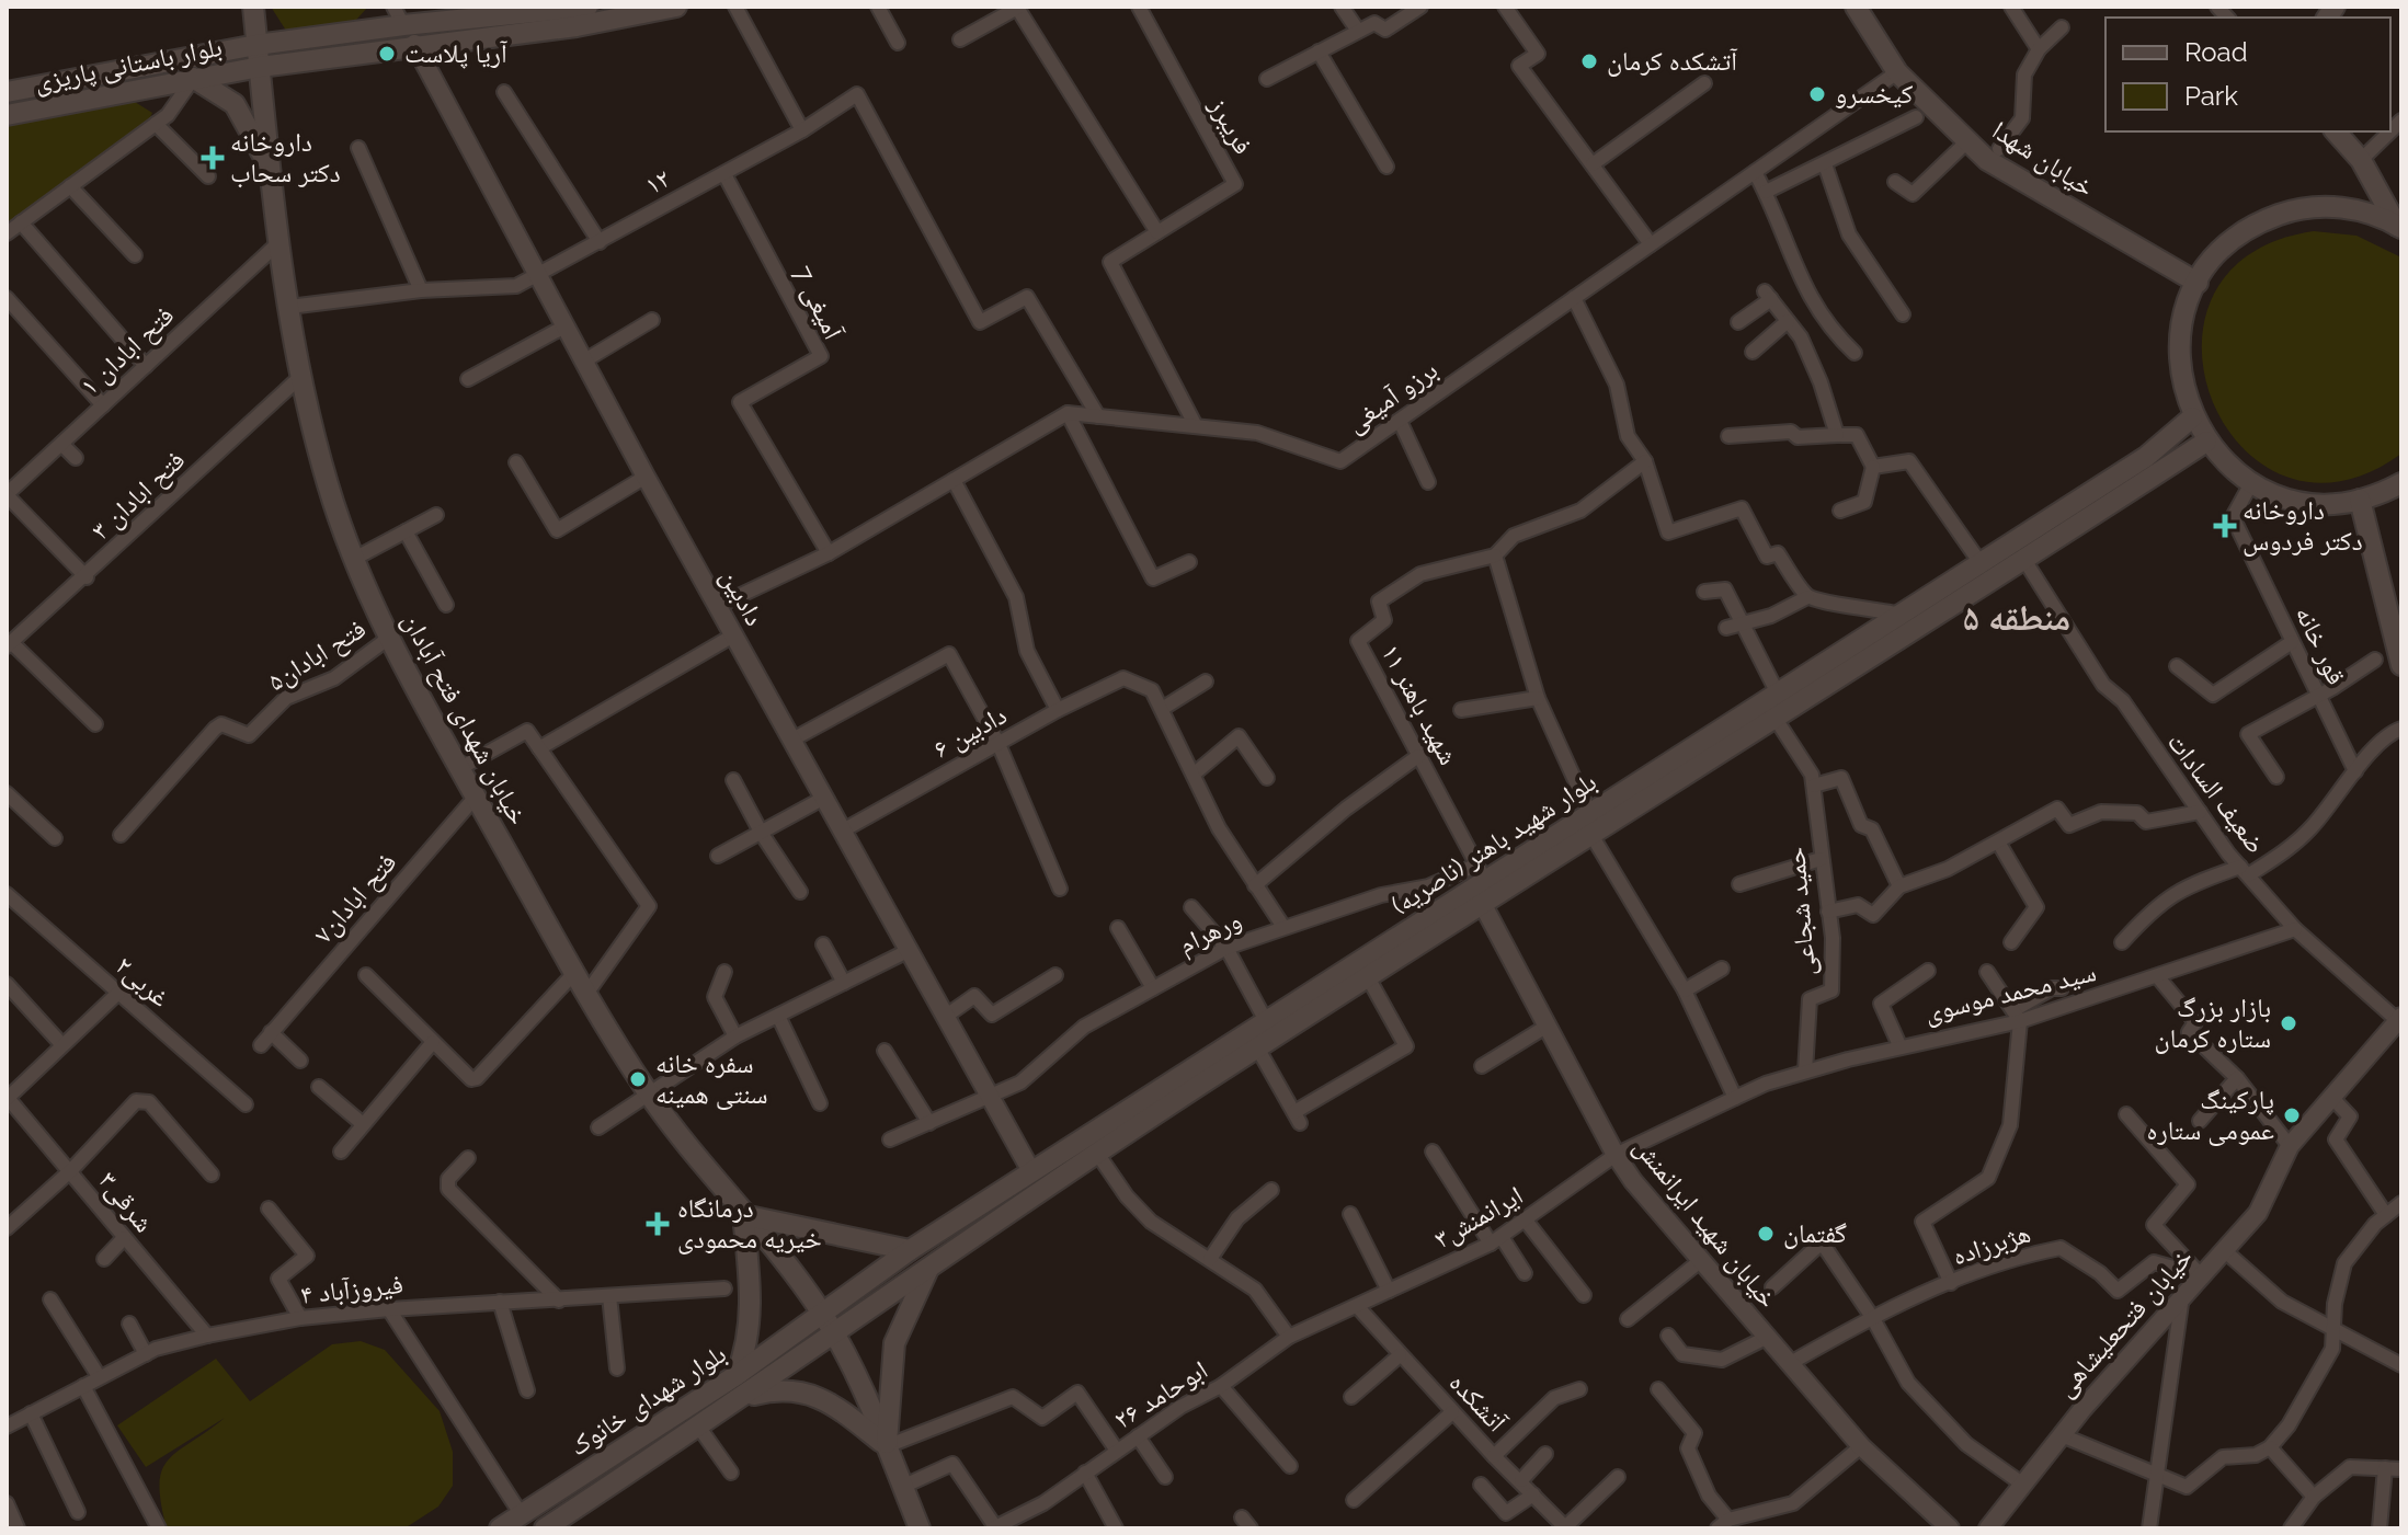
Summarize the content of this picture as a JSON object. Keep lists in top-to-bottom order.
{
  "streets": {
    "main road": [
      "بلوار باستانی پاریزی",
      "خیابان شهدا",
      "خیابان شهدای فتح آبادان",
      "بلوار شهید باهنر (ناصریه)",
      "بلوار شهدای خانوک"
    ],
    "street": [
      "فریبرز",
      "۱۲",
      "آمیغی 7",
      "فتح ابادان ۱",
      "برزو آمیغی",
      "فتح ابادان ۳",
      "دادبین",
      "قور خانه",
      "فتح ابادان۵",
      "شهید باهنر ۱۱",
      "دادبین ۶",
      "ضعیف السادات",
      "فتح ابادان۷",
      "حمید شجاعی",
      "ورهرام",
      "غربی۲",
      "سید محمد موسوی",
      "شرقی۳",
      "ایرانمنش۳",
      "خیابان شهید ایرانمنش",
      "هژبرزاده",
      "فیروزآباد ۴",
      "خیابان فتحعلیشاهی",
      "ابوحامد ۲۶",
      "آتشکده"
    ]
  },
  "crossings": [
    ["بلوار باستانی پاریزی", "دادبین"],
    ["بلوار باستانی پاریزی", "خیابان شهدای فتح آبادان"],
    ["فریبرز", "برزو آمیغی"],
    ["خیابان شهدا", "برزو آمیغی"],
    ["۱۲", "آمیغی 7"],
    ["۱۲", "برزو آمیغی"],
    ["۱۲", "دادبین"],
    ["۱۲", "خیابان شهدای فتح آبادان"],
    ["فتح ابادان ۱", "خیابان شهدای فتح آبادان"],
    ["فتح ابادان ۳", "خیابان شهدای فتح آبادان"],
    ["دادبین", "دادبین ۶"],
    ["دادبین", "بلوار شهید باهنر (ناصریه)"],
    ["دادبین", "ورهرام"],
    ["فتح ابادان۵", "خیابان شهدای فتح آبادان"],
    ["شهید باهنر ۱۱", "بلوار شهید باهنر (ناصریه)"],
    ["شهید باهنر ۱۱", "ورهرام"],
    ["خیابان شهدای فتح آبادان", "بلوار شهید باهنر (ناصریه)"],
    ["خیابان شهدای فتح آبادان", "فتح ابادان۷"],
    ["خیابان شهدای فتح آبادان", "بلوار شهدای خانوک"],
    ["ضعیف السادات", "بلوار شهید باهنر (ناصریه)"],
    ["ضعیف السادات", "سید محمد موسوی"],
    ["ضعیف السادات", "خیابان فتحعلیشاهی"],
    ["بلوار شهید باهنر (ناصریه)", "ورهرام"],
    ["بلوار شهید باهنر (ناصریه)", "خیابان شهید ایرانمنش"],
    ["بلوار شهید باهنر (ناصریه)", "بلوار شهدای خانوک"],
    ["حمید شجاعی", "سید محمد موسوی"],
    ["سید محمد موسوی", "ایرانمنش۳"],
    ["شرقی۳", "فیروزآباد ۴"],
    ["ایرانمنش۳", "خیابان شهید ایرانمنش"],
    ["ایرانمنش۳", "ابوحامد ۲۶"],
    ["ایرانمنش۳", "آتشکده"],
    ["خیابان شهید ایرانمنش", "هژبرزاده"],
    ["هژبرزاده", "خیابان فتحعلیشاهی"],
    ["ابوحامد ۲۶", "آتشکده"]
  ],
  "districts": ["منطقه ۵"],
  "places": {
    "other": [
      "آریا پلاست",
      "آتشکده کرمان",
      "کیخسرو",
      "بازار بزرگ ستاره کرمان",
      "سفره خانه سنتی همینه",
      "پارکینگ عمومی ستاره",
      "گفتمان"
    ],
    "health": ["داروخانه دکتر سحاب", "داروخانه دکتر فردوس", "درمانگاه خیریه محمودی"]
  },
  "legend": ["Road", "Park"]
}
